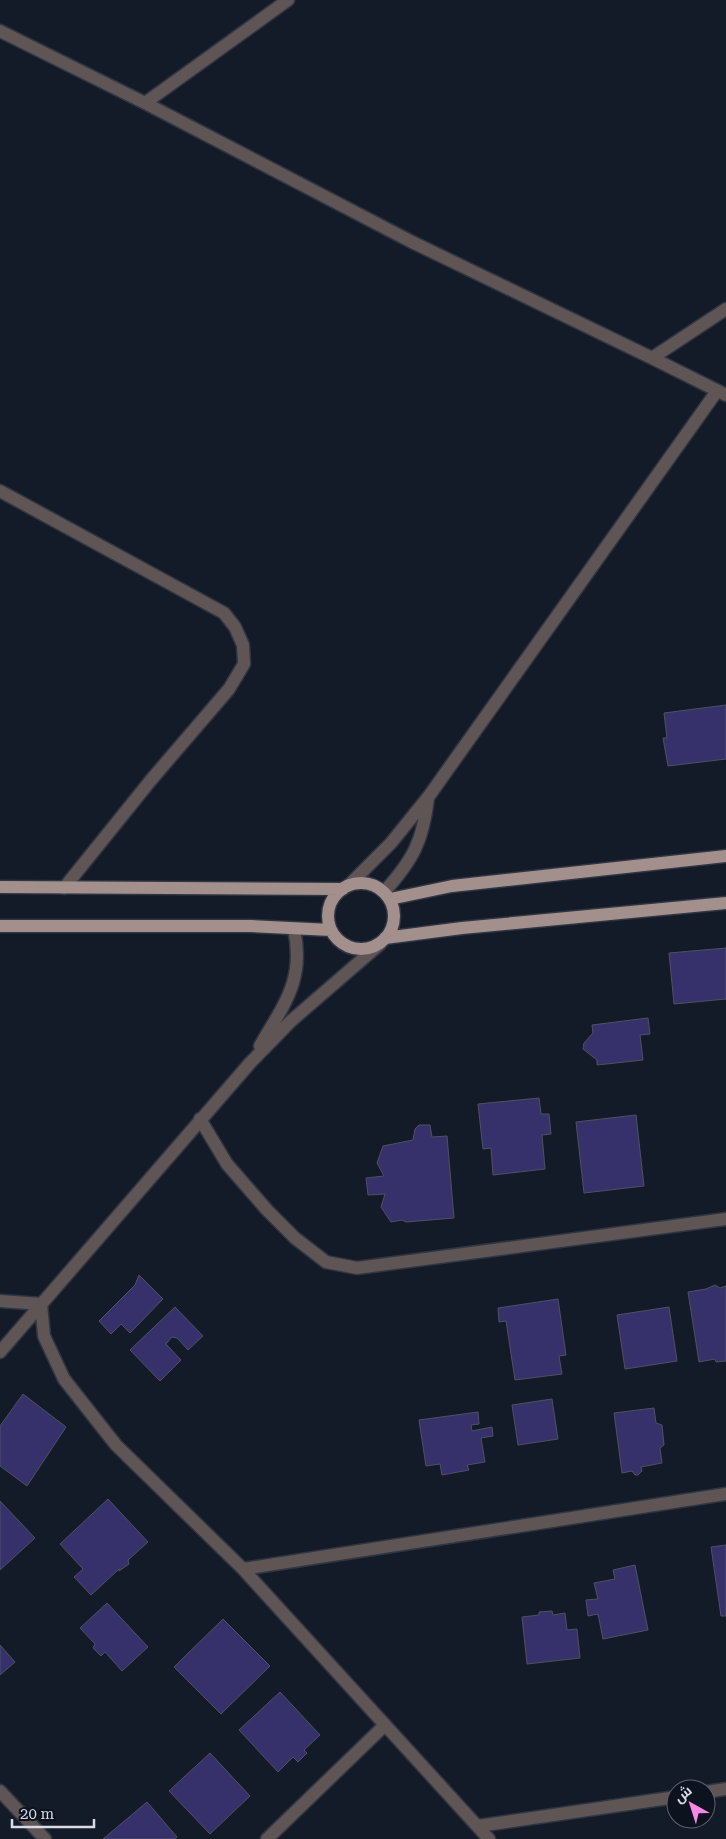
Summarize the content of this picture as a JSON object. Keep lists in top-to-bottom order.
{
  "scale_bar": "20 m",
  "north": "top left"
}
